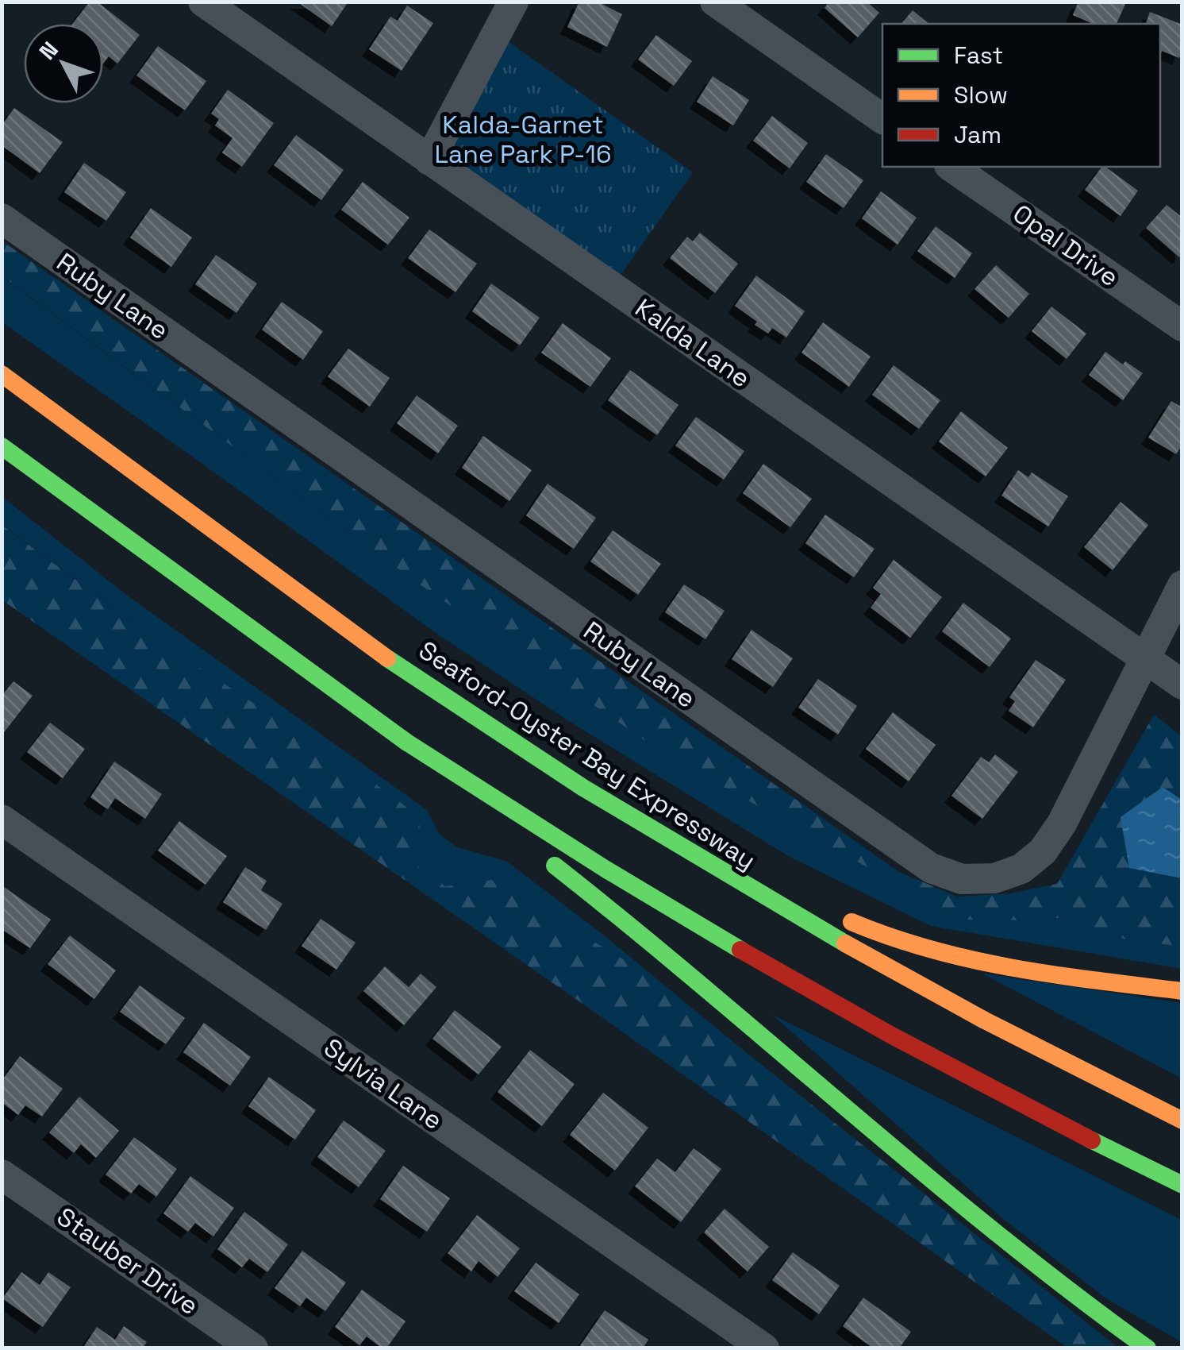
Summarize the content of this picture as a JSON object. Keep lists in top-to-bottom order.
{
  "streets": {
    "highway": ["Seaford-Oyster Bay Expressway"],
    "street": [
      "Opal Drive",
      "Ruby Lane",
      "Kalda Lane",
      "Sylvia Lane",
      "Stauber Drive"
    ]
  },
  "crossings": [
    ["Ruby Lane", "Kalda Lane"]
  ],
  "parks": ["Kalda-Garnet Lane Park P-16"],
  "legend": ["Fast", "Slow", "Jam"],
  "north": "top left"
}
